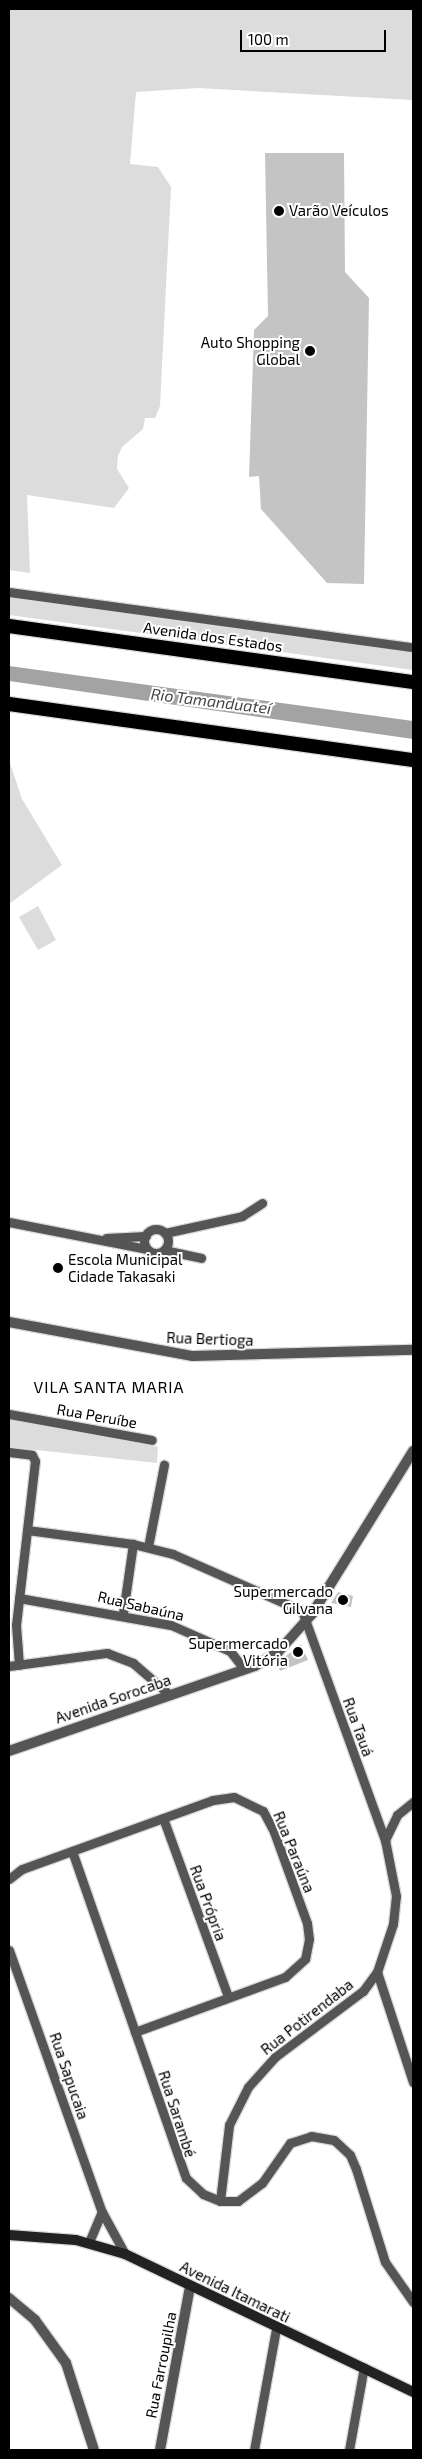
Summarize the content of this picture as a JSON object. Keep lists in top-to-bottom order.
{
  "streets": {
    "highway": ["Avenida dos Estados"],
    "main road": ["Avenida Itamarati"],
    "street": [
      "Rua Bertioga",
      "Rua Peruíbe",
      "Rua Sabaúna",
      "Avenida Sorocaba",
      "Rua Tauá",
      "Rua Paraúna",
      "Rua Própria",
      "Rua Potirendaba",
      "Rua Sapucaia",
      "Rua Sarambé",
      "Rua Farroupilha"
    ]
  },
  "crossings": [
    ["Rua Sabaúna", "Avenida Sorocaba"],
    ["Avenida Sorocaba", "Rua Tauá"],
    ["Rua Tauá", "Rua Potirendaba"],
    ["Rua Paraúna", "Rua Própria"],
    ["Rua Paraúna", "Rua Sarambé"],
    ["Rua Potirendaba", "Rua Sarambé"],
    ["Rua Sapucaia", "Avenida Itamarati"],
    ["Avenida Itamarati", "Rua Farroupilha"]
  ],
  "districts": ["VILA SANTA MARIA"],
  "water": ["Rio Tamanduateí"],
  "places": [
    "Varão Veículos",
    "Auto Shopping Global",
    "Escola Municipal Cidade Takasaki",
    "Supermercado Gilvana",
    "Supermercado Vitória"
  ],
  "scale_bar": "100 m"
}
